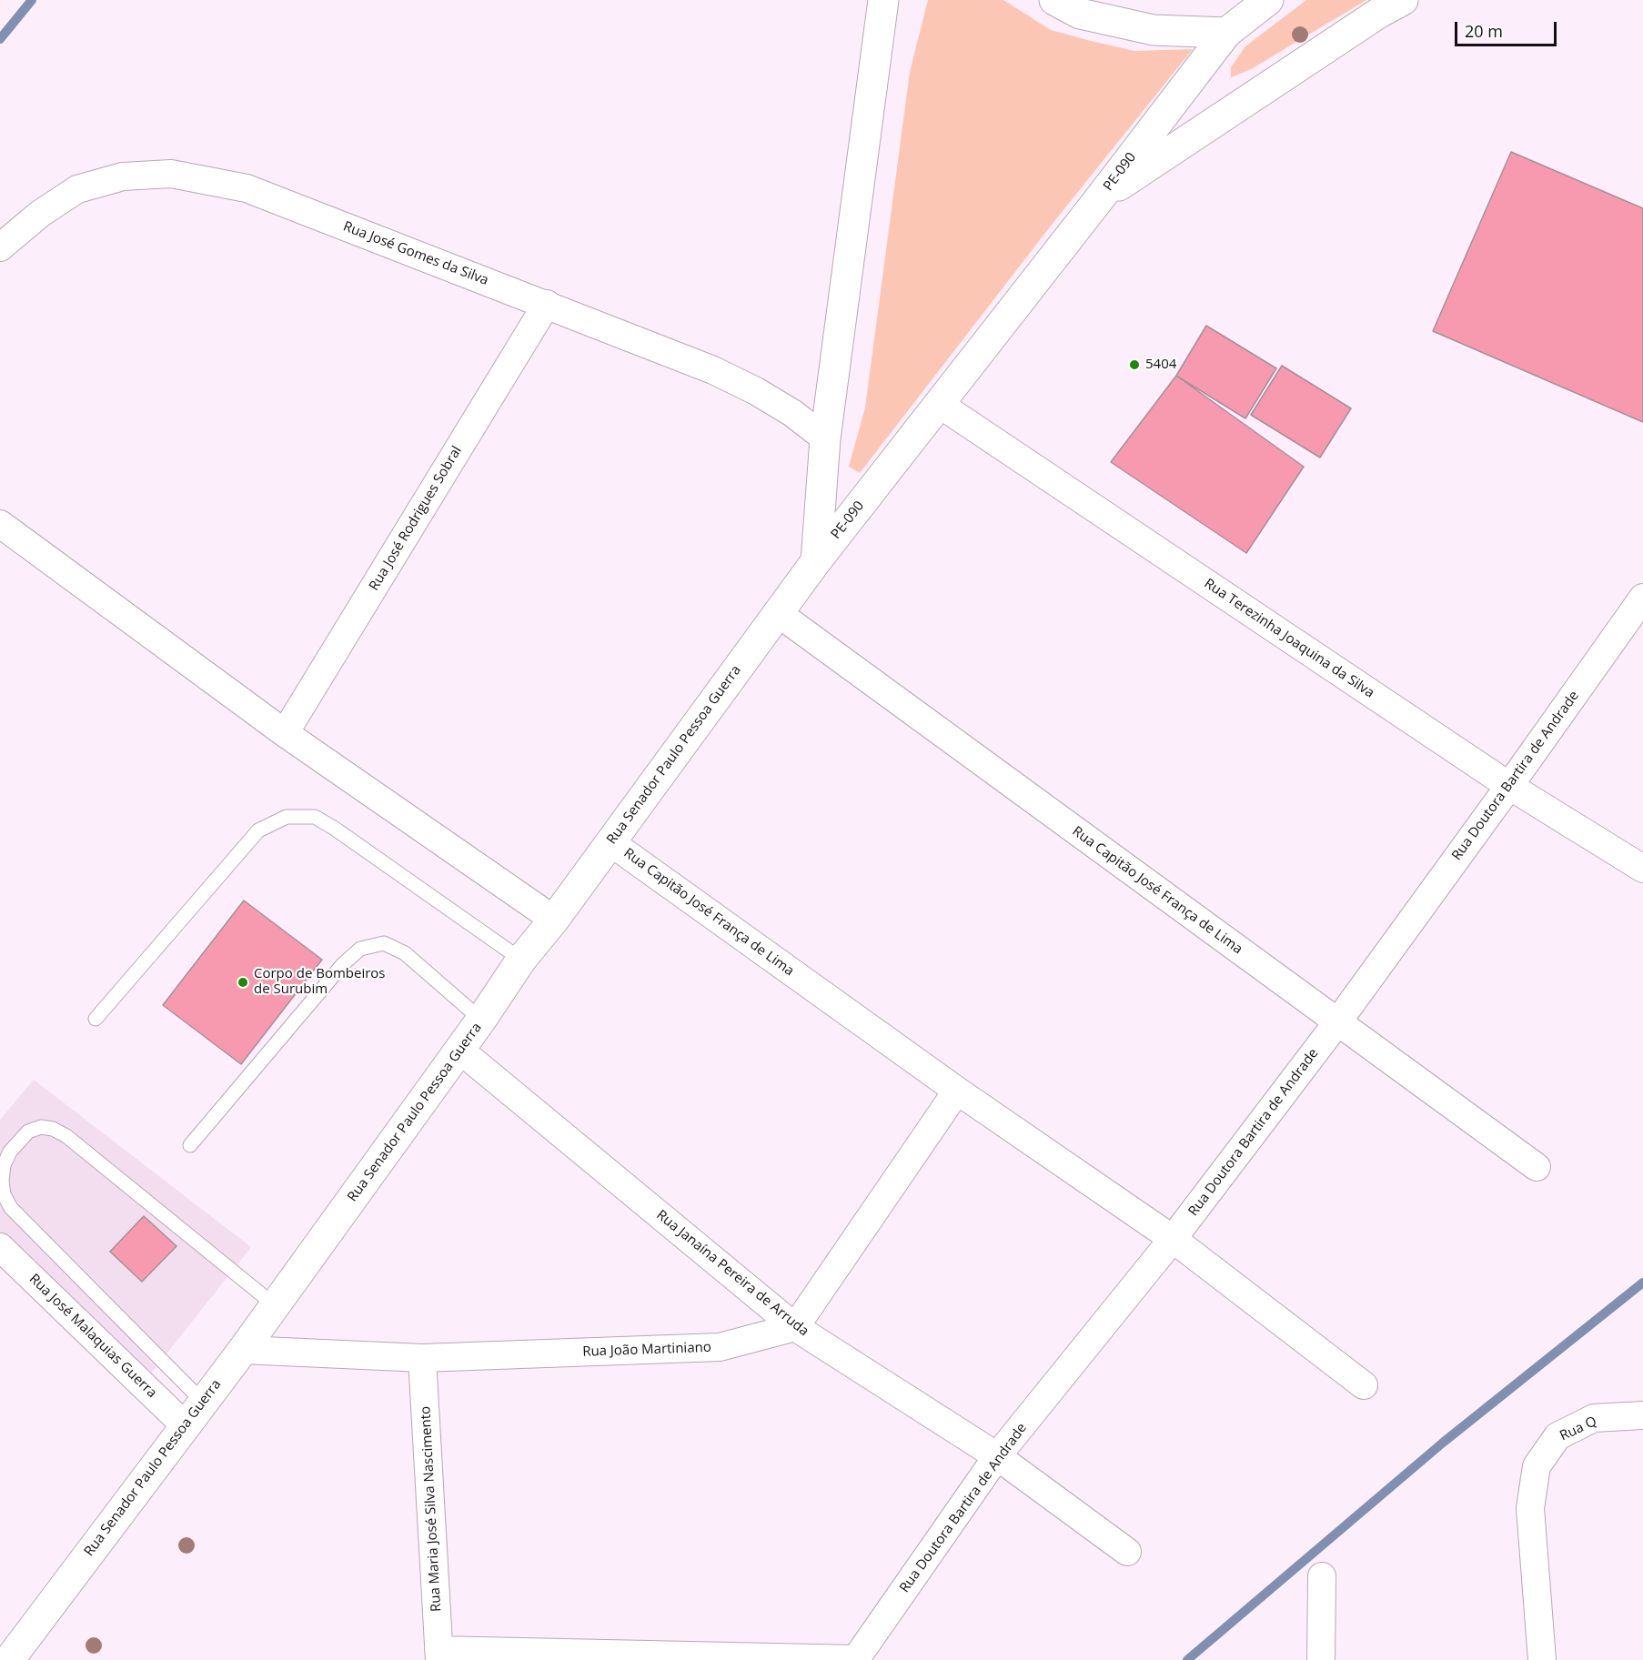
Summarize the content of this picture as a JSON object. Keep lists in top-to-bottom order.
{
  "streets": {
    "main road": ["PE-090", "Rua Senador Paulo Pessoa Guerra"],
    "street": [
      "Rua José Gomes da Silva",
      "Rua José Rodrigues Sobral",
      "Rua Terezinha Joaquina da Silva",
      "Rua Doutora Bartira de Andrade",
      "Rua Capitão José França de Lima",
      "Rua Janaína Pereira de Arruda",
      "Rua José Malaquias Guerra",
      "Rua João Martiniano",
      "Rua Q",
      "Rua Maria José Silva Nascimento"
    ]
  },
  "crossings": [
    ["PE-090", "Rua José Gomes da Silva"],
    ["PE-090", "Rua Terezinha Joaquina da Silva"],
    ["PE-090", "Rua Senador Paulo Pessoa Guerra"],
    ["Rua José Gomes da Silva", "Rua José Rodrigues Sobral"],
    ["Rua Terezinha Joaquina da Silva", "Rua Doutora Bartira de Andrade"],
    ["Rua Senador Paulo Pessoa Guerra", "Rua Capitão José França de Lima"],
    ["Rua Senador Paulo Pessoa Guerra", "Rua Janaína Pereira de Arruda"],
    ["Rua Senador Paulo Pessoa Guerra", "Rua José Malaquias Guerra"],
    ["Rua Senador Paulo Pessoa Guerra", "Rua João Martiniano"],
    ["Rua Doutora Bartira de Andrade", "Rua Capitão José França de Lima"],
    ["Rua Doutora Bartira de Andrade", "Rua Janaína Pereira de Arruda"],
    ["Rua Janaína Pereira de Arruda", "Rua João Martiniano"],
    ["Rua João Martiniano", "Rua Maria José Silva Nascimento"]
  ],
  "places": ["5404", "Corpo de Bombeiros de Surubim"],
  "scale_bar": "20 m"
}
